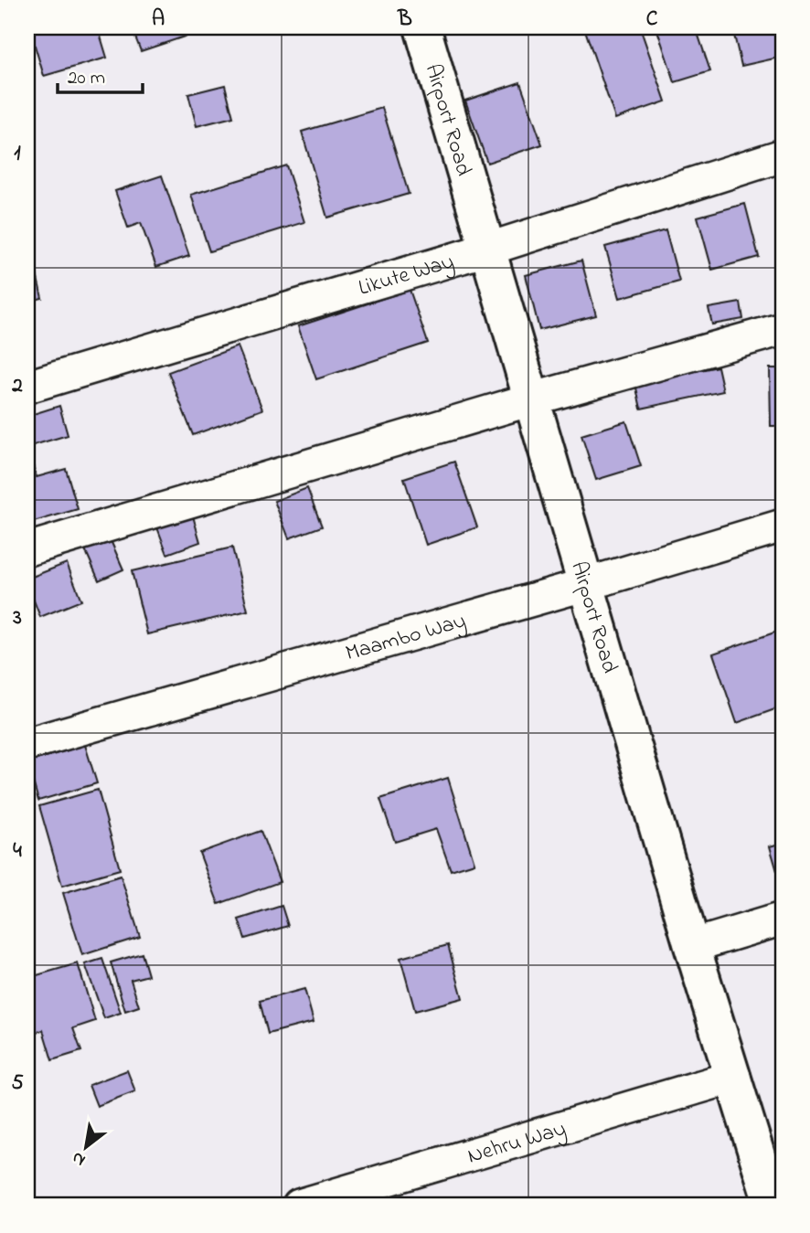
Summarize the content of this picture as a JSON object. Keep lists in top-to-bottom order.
{
  "streets": {
    "street": [
      "Airport Road",
      "Likute Way",
      "Maambo Way",
      "Nehru Way"
    ]
  },
  "crossings": [
    ["Airport Road", "Likute Way"],
    ["Airport Road", "Maambo Way"],
    ["Airport Road", "Nehru Way"]
  ],
  "scale_bar": "20 m",
  "north": "bottom left",
  "grid": {
    "columns": ["A", "B", "C"],
    "rows": [
      "1",
      "2",
      "3",
      "4",
      "5"
    ]
  }
}
